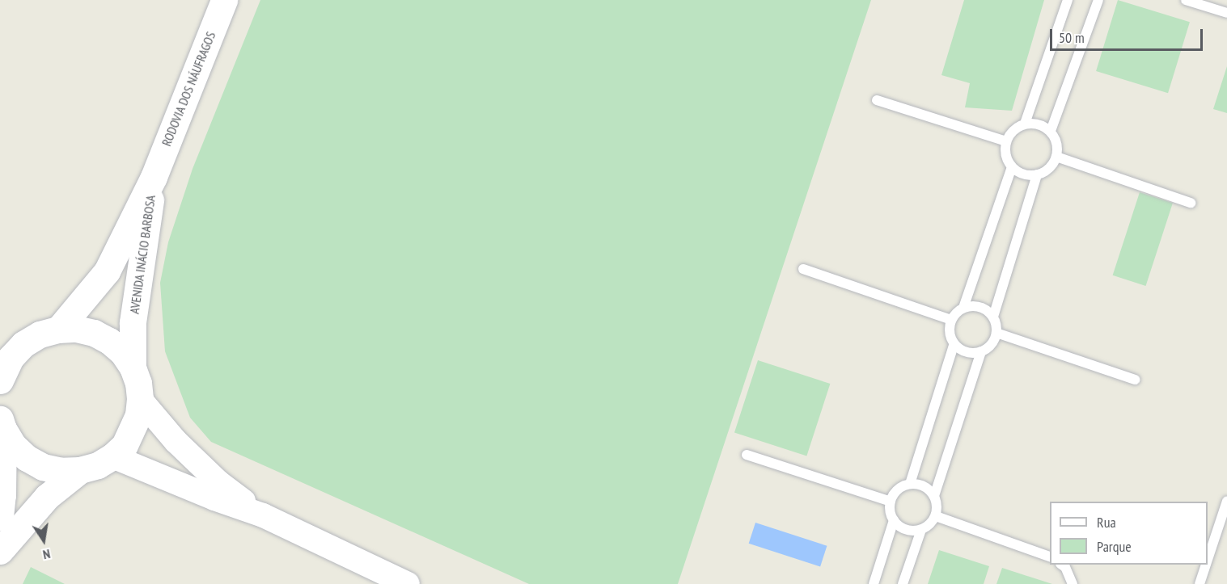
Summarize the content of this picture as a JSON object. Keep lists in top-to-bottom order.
{
  "streets": {
    "main road": ["RODOVIA DOS NÁUFRAGOS", "AVENIDA INÁCIO BARBOSA"]
  },
  "crossings": [
    ["RODOVIA DOS NÁUFRAGOS", "AVENIDA INÁCIO BARBOSA"]
  ],
  "legend": ["Rua", "Parque"],
  "scale_bar": "50 m",
  "north": "bottom"
}
